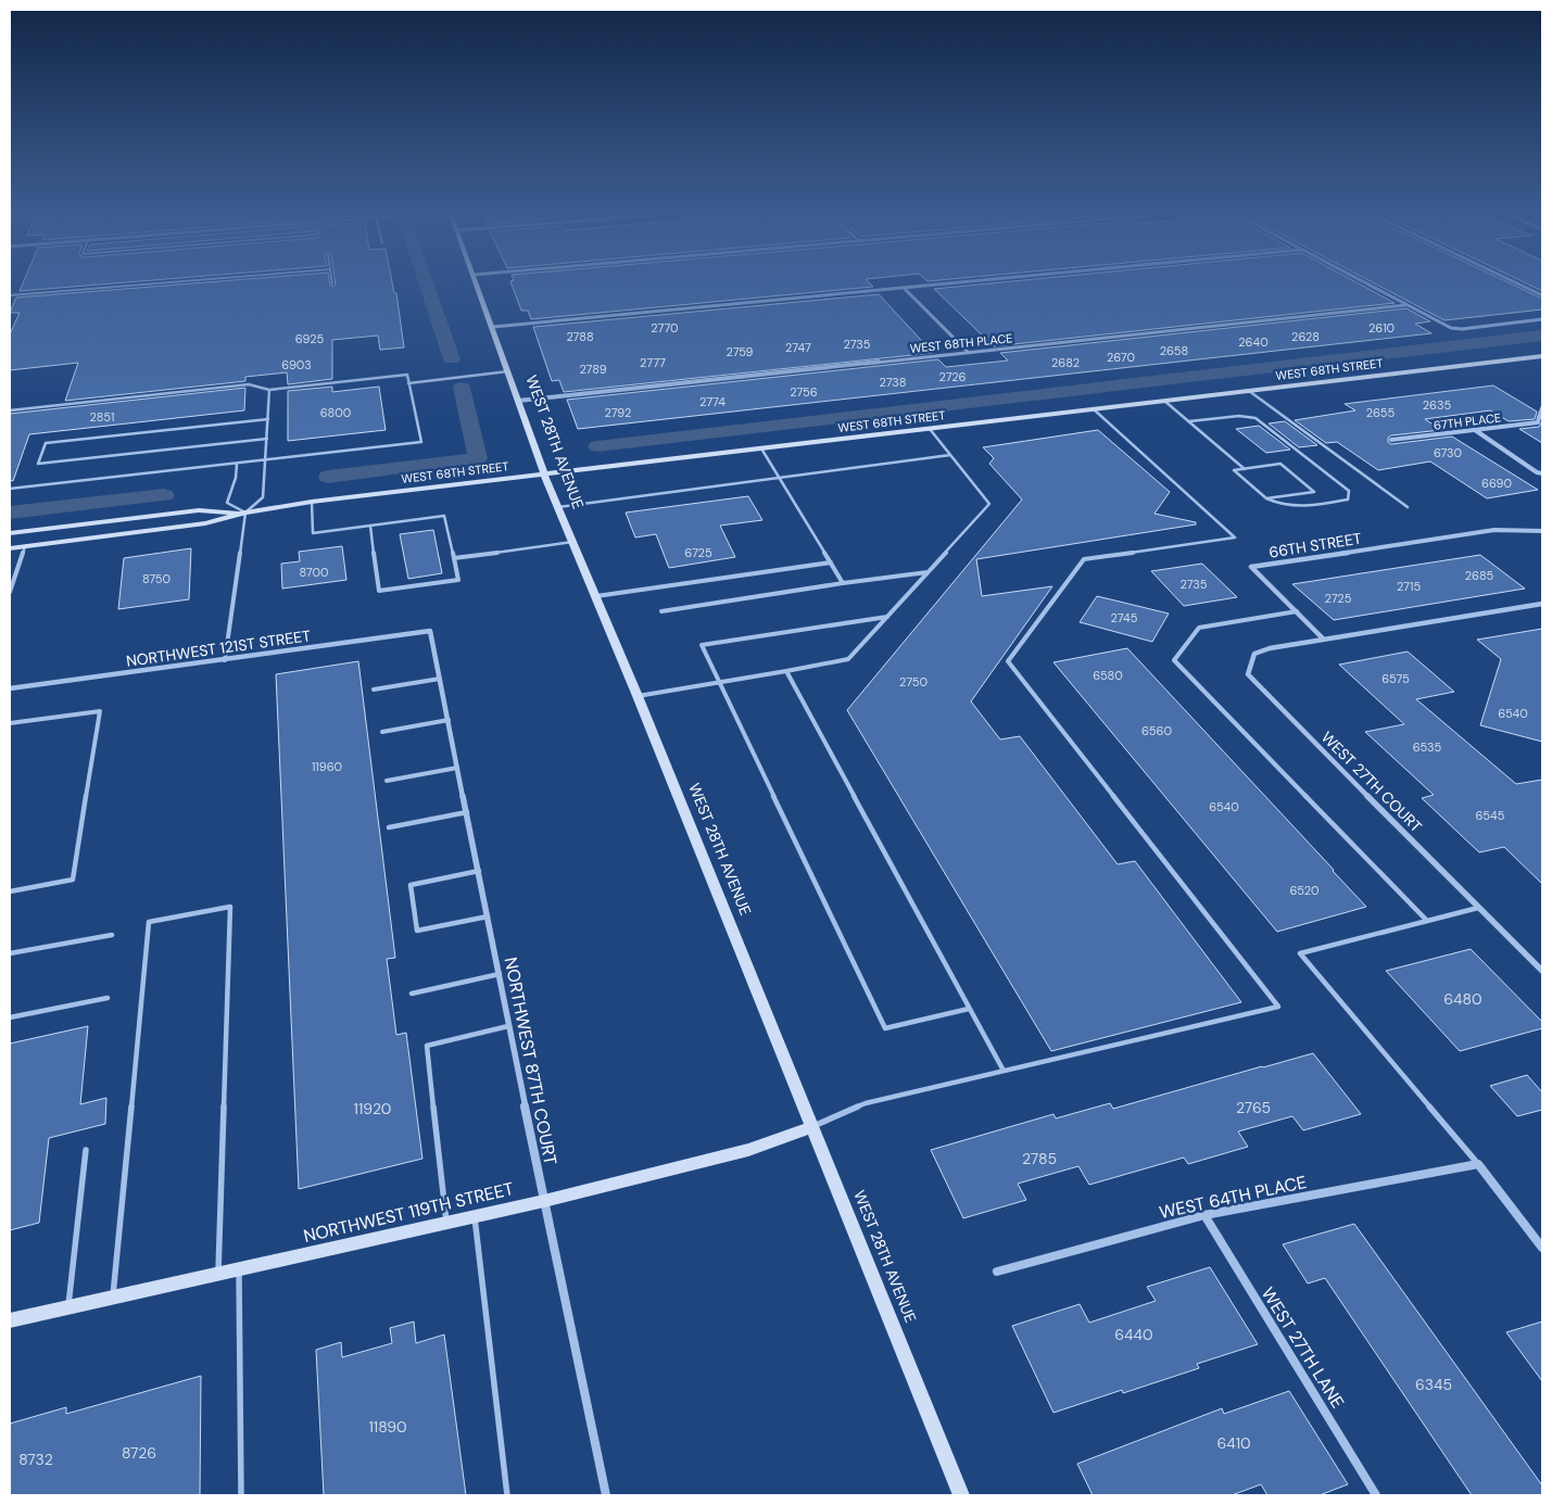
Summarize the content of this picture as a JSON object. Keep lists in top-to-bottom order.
{
  "streets": {
    "main road": ["WEST 68TH STREET", "WEST 28TH AVENUE", "NORTHWEST 119TH STREET"],
    "street": [
      "WEST 68TH PLACE",
      "67TH PLACE",
      "66TH STREET",
      "NORTHWEST 121ST STREET",
      "WEST 27TH COURT",
      "NORTHWEST 87TH COURT",
      "WEST 64TH PLACE",
      "WEST 27TH LANE"
    ]
  },
  "crossings": [
    ["WEST 68TH PLACE", "WEST 28TH AVENUE"],
    ["WEST 68TH STREET", "WEST 28TH AVENUE"],
    ["WEST 28TH AVENUE", "NORTHWEST 119TH STREET"],
    ["66TH STREET", "WEST 27TH COURT"],
    ["NORTHWEST 121ST STREET", "NORTHWEST 87TH COURT"],
    ["NORTHWEST 87TH COURT", "NORTHWEST 119TH STREET"],
    ["WEST 64TH PLACE", "WEST 27TH LANE"]
  ],
  "house_numbers": [
    "2770",
    "2610",
    "2788",
    "2628",
    "6925",
    "2640",
    "2735",
    "2747",
    "2658",
    "2759",
    "2670",
    "2777",
    "2682",
    "6903",
    "2789",
    "2726",
    "2738",
    "2756",
    "2774",
    "2635",
    "6800",
    "2792",
    "2655",
    "2851",
    "6730",
    "6690",
    "6725",
    "8700",
    "2685",
    "8750",
    "2735",
    "2715",
    "2725",
    "2745",
    "6580",
    "6575",
    "2750",
    "6540",
    "6560",
    "6535",
    "11960",
    "6540",
    "6545",
    "6520",
    "6480",
    "2765",
    "11920",
    "2785",
    "6440",
    "6345",
    "11890",
    "6410",
    "8726",
    "8732"
  ]
}
